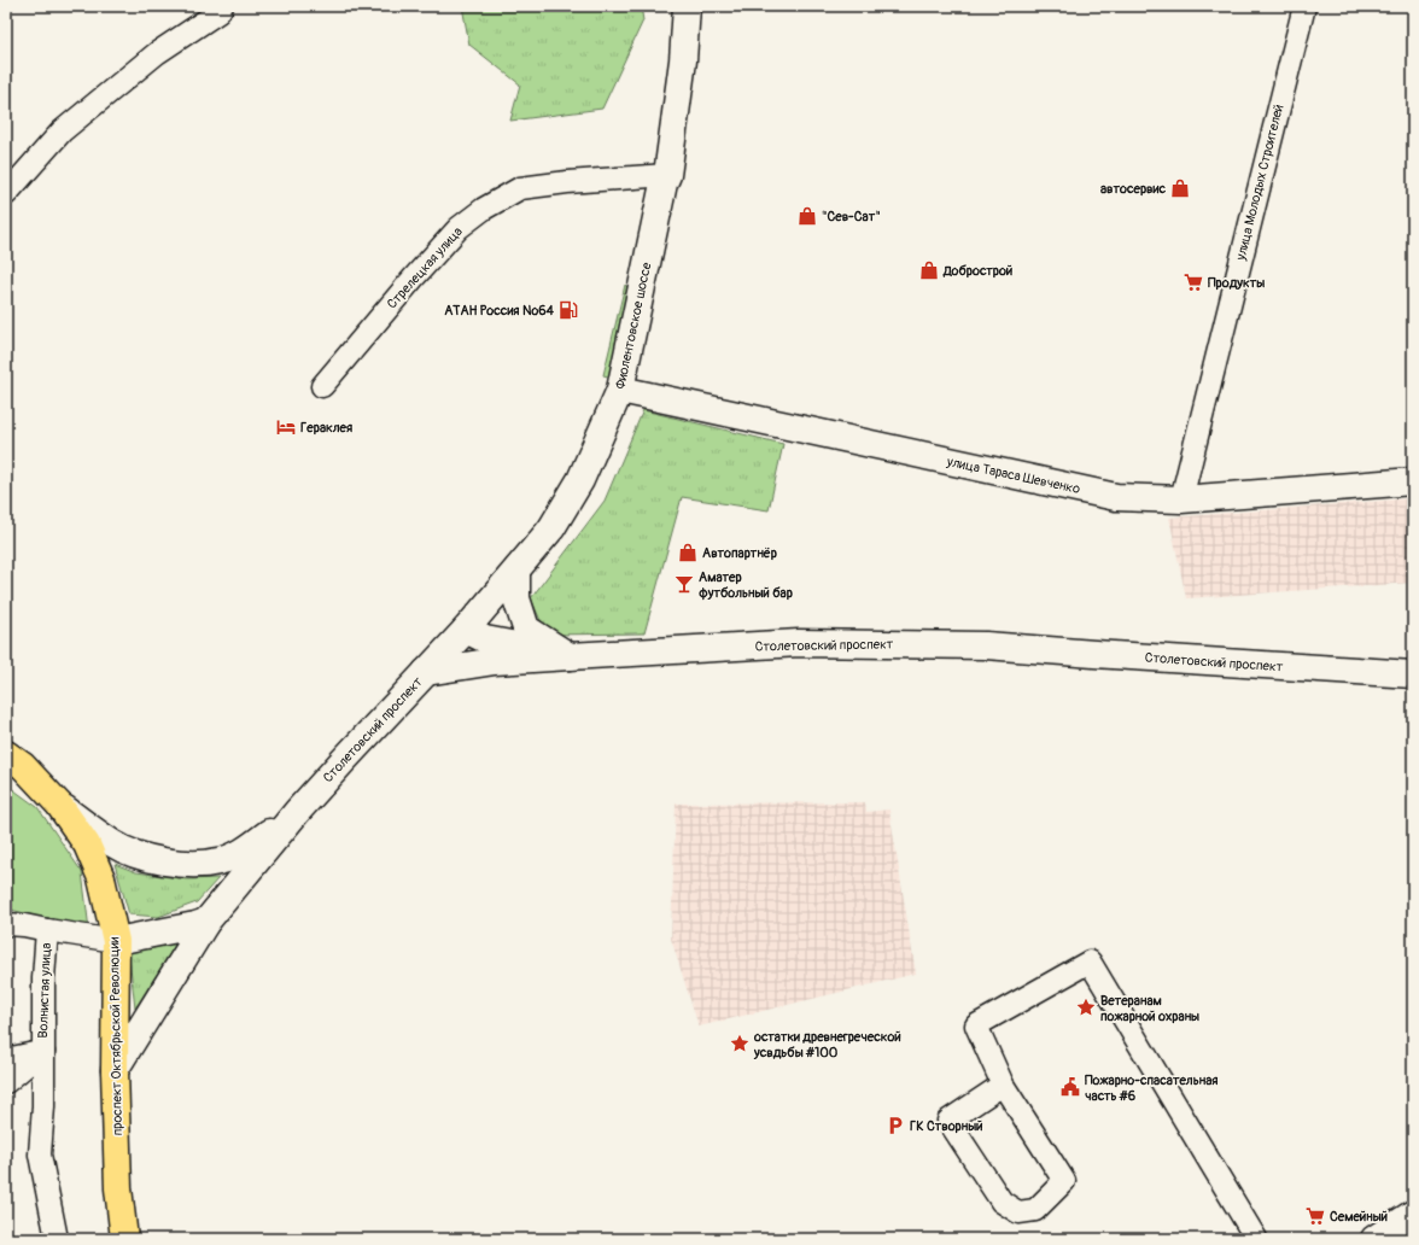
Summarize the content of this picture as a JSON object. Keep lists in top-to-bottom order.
{
  "streets": {
    "main road": [
      "Фиолентовское шоссе",
      "улица Тараса Шевченко",
      "Столетовский проспект",
      "проспект Октябрьской Революции"
    ],
    "street": ["улица Молодых Строителей", "Стрелецкая улица", "Волнистая улица"]
  },
  "crossings": [
    ["улица Молодых Строителей", "улица Тараса Шевченко"],
    ["Стрелецкая улица", "Фиолентовское шоссе"],
    ["Фиолентовское шоссе", "улица Тараса Шевченко"],
    ["Фиолентовское шоссе", "Столетовский проспект"],
    ["Столетовский проспект", "проспект Октябрьской Революции"]
  ],
  "places": {
    "shop": [
      "автосервис",
      "\"Сев-Сат\"",
      "Добрострой",
      "Автопартнёр"
    ],
    "supermarket": ["Продукты", "Семейный"],
    "fuel station": ["АТАН Россия №64"],
    "hotel": ["Гераклея"],
    "bar": ["Аматер футбольный бар"],
    "place": ["Ветеранам пожарной охраны", "остатки древнегреческой усвдьбы #100"],
    "public building": ["Пожарно-спасательная часть #6"],
    "parking": ["ГК Створный"]
  }
}
